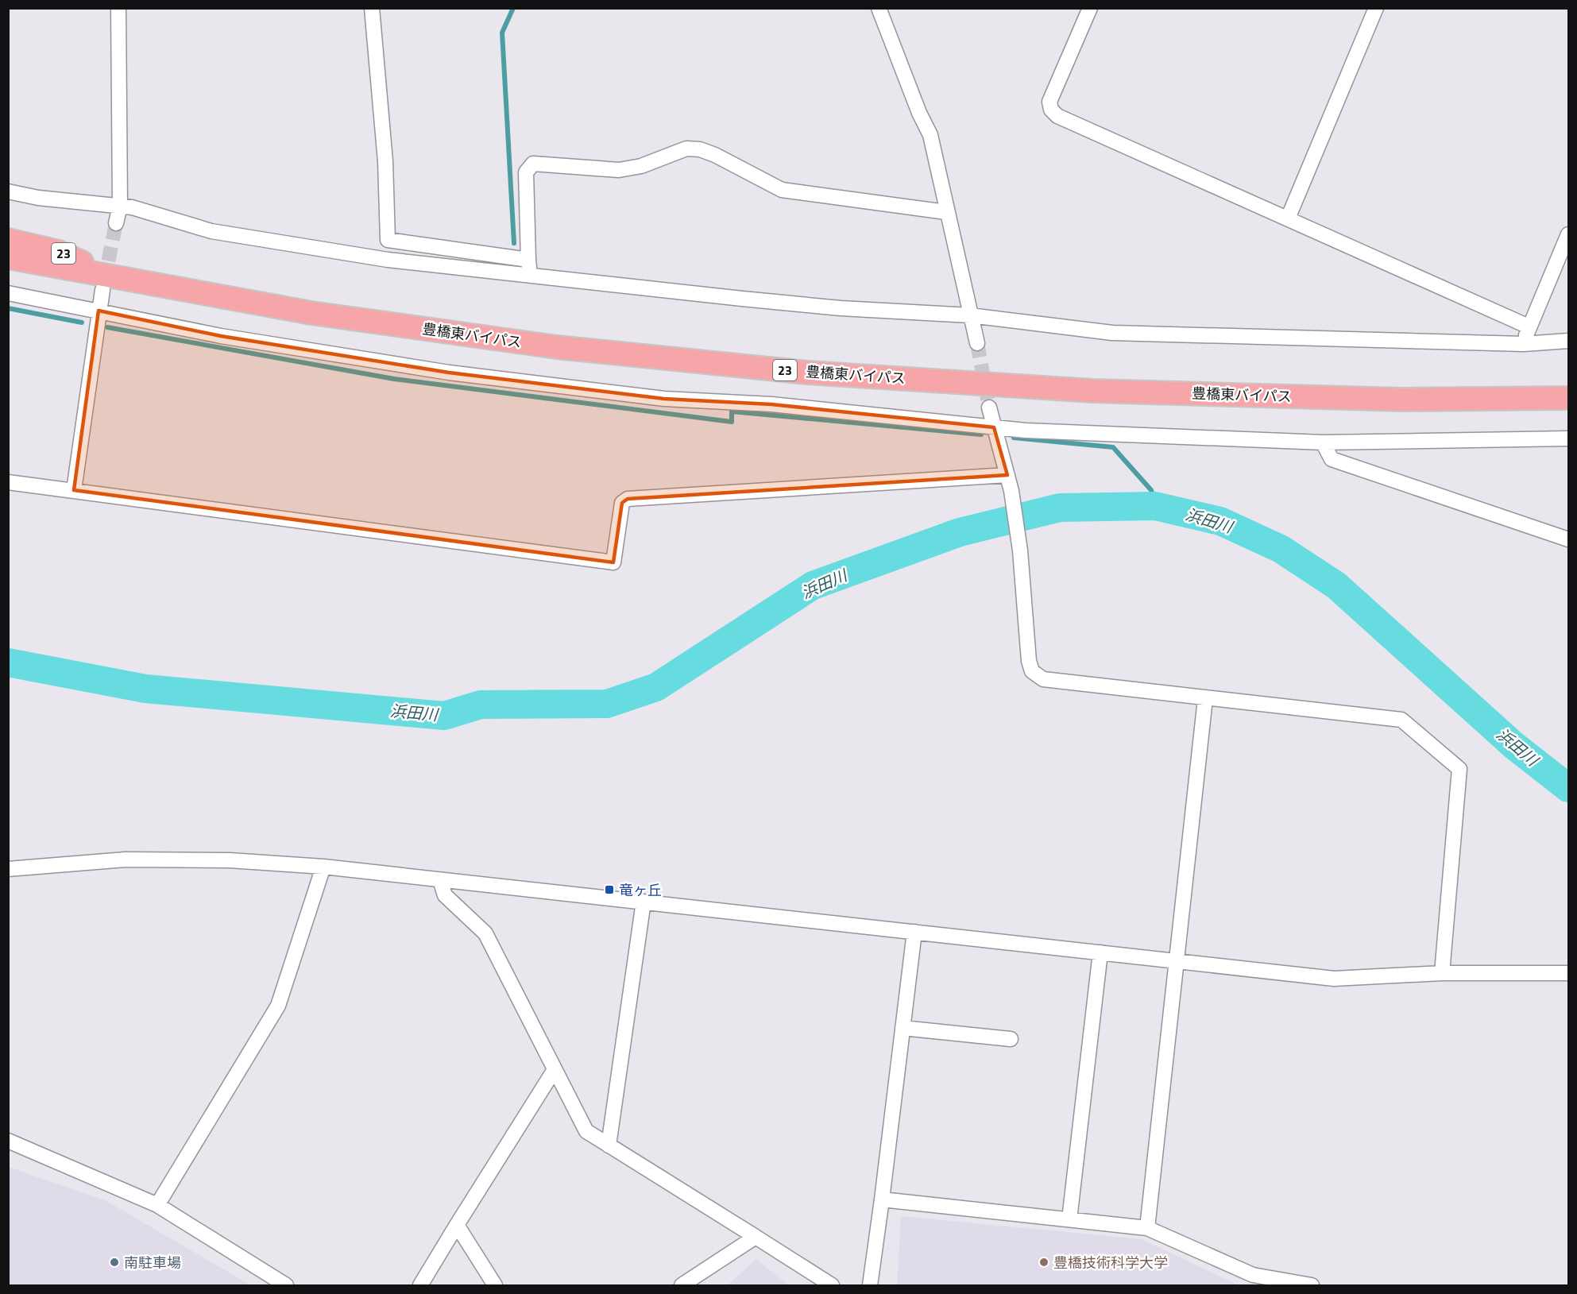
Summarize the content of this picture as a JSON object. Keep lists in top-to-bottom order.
{
  "streets": {
    "highway": ["23", "豊橋東バイパス"]
  },
  "crossings": [
    ["23", "豊橋東バイパス"]
  ],
  "water": ["浜田川"],
  "places": {
    "transit": ["竜ヶ丘"],
    "other": ["南駐車場", "豊橋技術科学大学"]
  }
}
